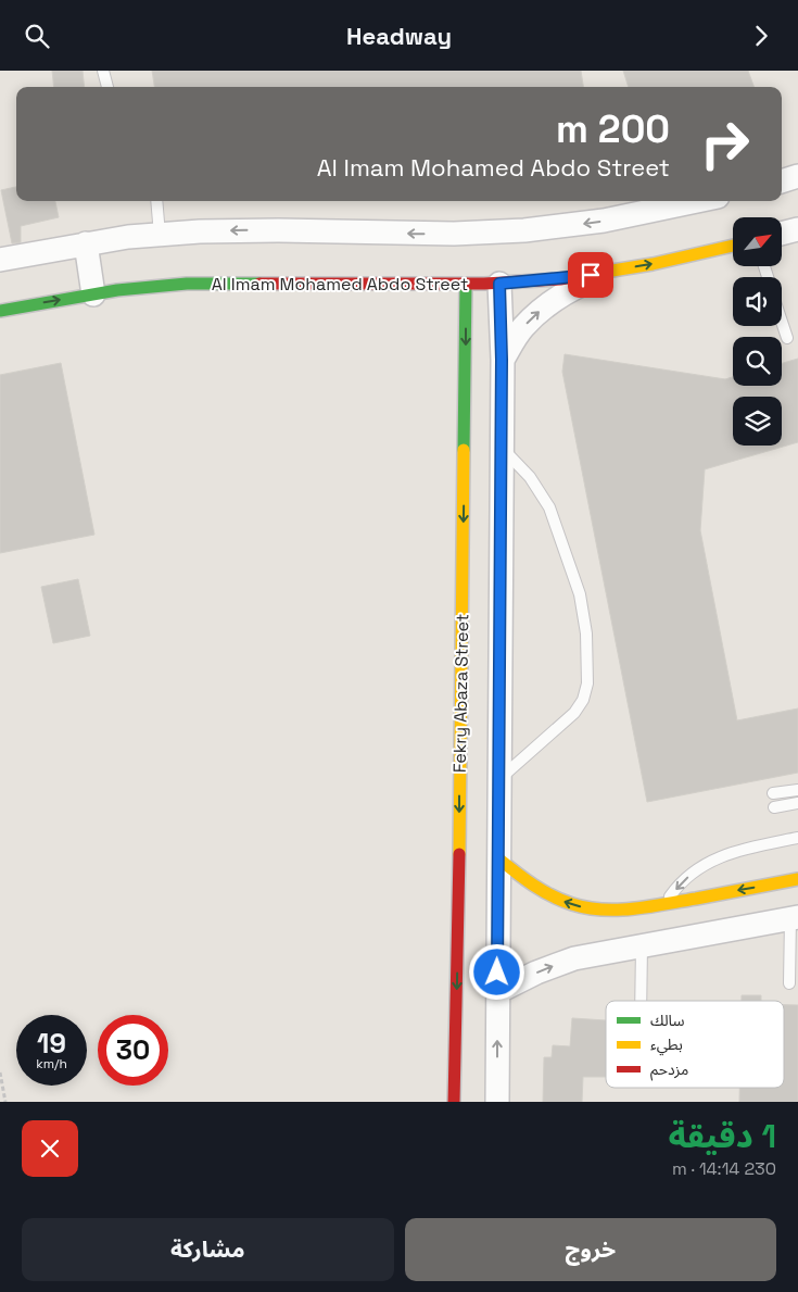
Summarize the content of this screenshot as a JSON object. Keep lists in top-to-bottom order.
{
  "streets": {
    "street": ["Al Imam Mohamed Abdo Street", "Fekry Abaza Street"]
  },
  "crossings": [
    ["Al Imam Mohamed Abdo Street", "Fekry Abaza Street"]
  ],
  "legend": ["سالك", "بطيء", "مزدحم"],
  "north": "top right",
  "page": {
    "header": "Headway",
    "turn": ["200 m", "Al Imam Mohamed Abdo Street"],
    "speed": "19 km/h",
    "limit": "30",
    "heading": ["1 دقيقة", "230 m · 14:14"],
    "buttons": ["خروج", "مشاركة"]
  }
}
